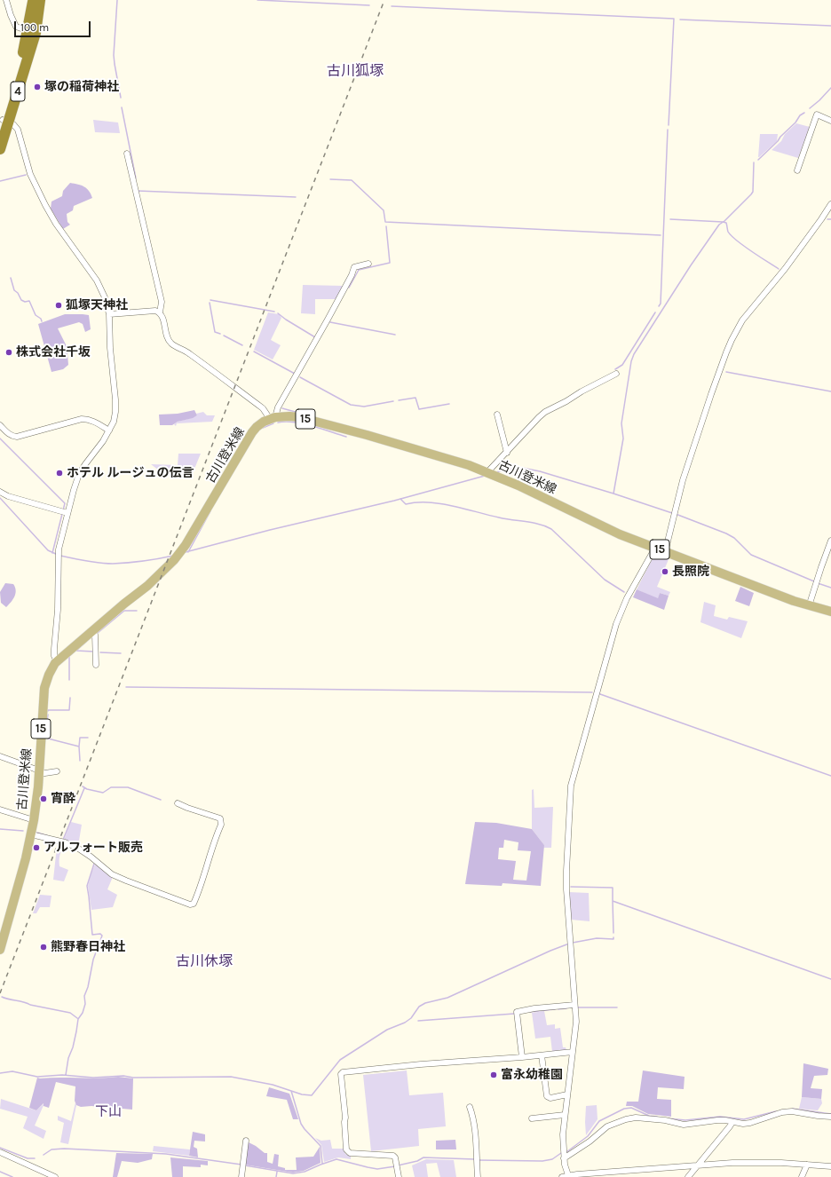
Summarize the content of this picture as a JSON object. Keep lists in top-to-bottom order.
{
  "streets": {
    "highway": ["4"],
    "main road": ["15", "古川登米線"]
  },
  "districts": ["古川狐塚", "古川休塚", "下山"],
  "places": [
    "塚の稲荷神社",
    "狐塚天神社",
    "株式会社千坂",
    "ホテル ルージュの伝言",
    "長照院",
    "宵酔",
    "アルフォート販売",
    "熊野春日神社",
    "富永幼稚園"
  ],
  "scale_bar": "100 m"
}
